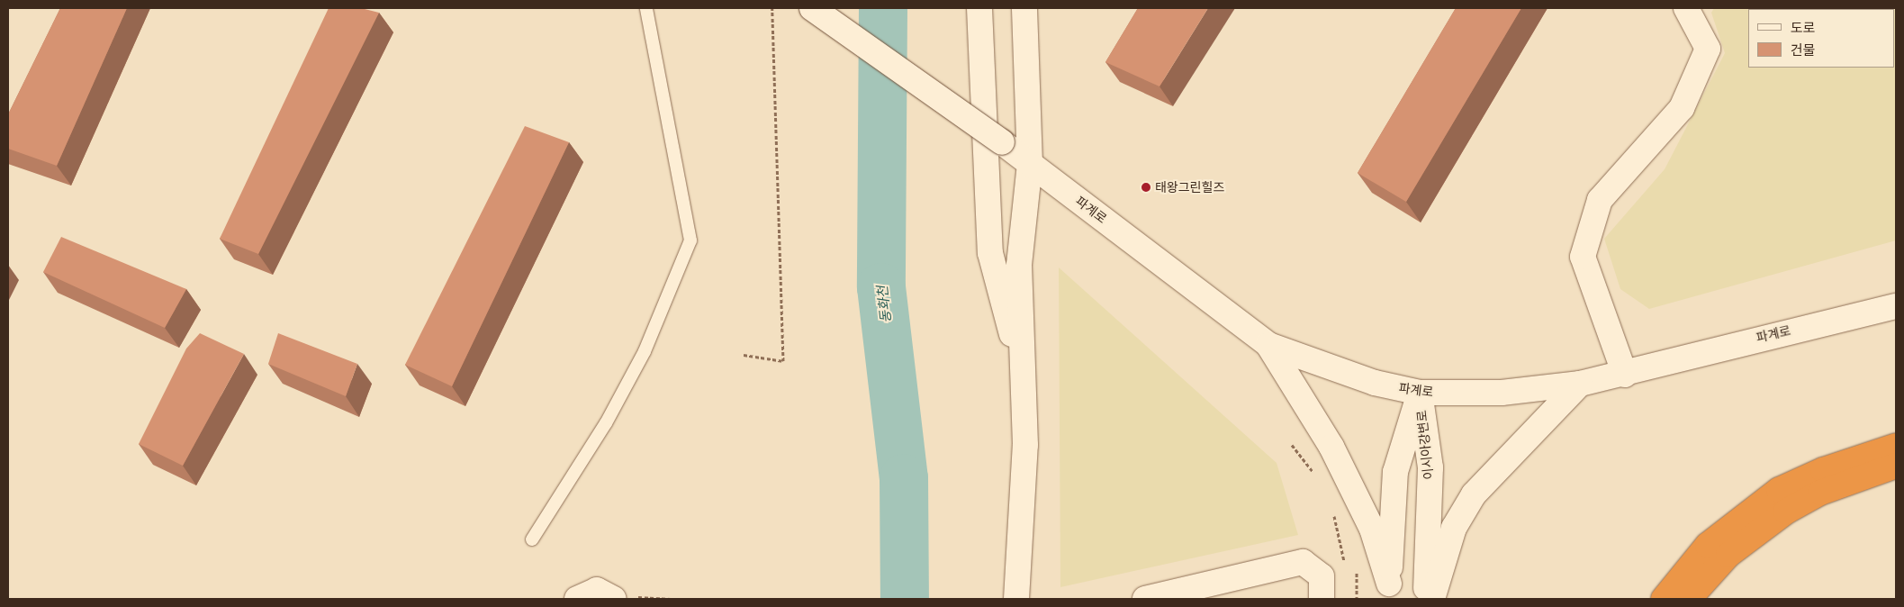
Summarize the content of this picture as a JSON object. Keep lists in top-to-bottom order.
{
  "streets": {
    "main road": ["파계로", "이시아강변로"]
  },
  "crossings": [
    ["파계로", "이시아강변로"]
  ],
  "water": ["동화천"],
  "places": ["태왕그린힐즈"],
  "legend": ["도로", "건물"]
}
